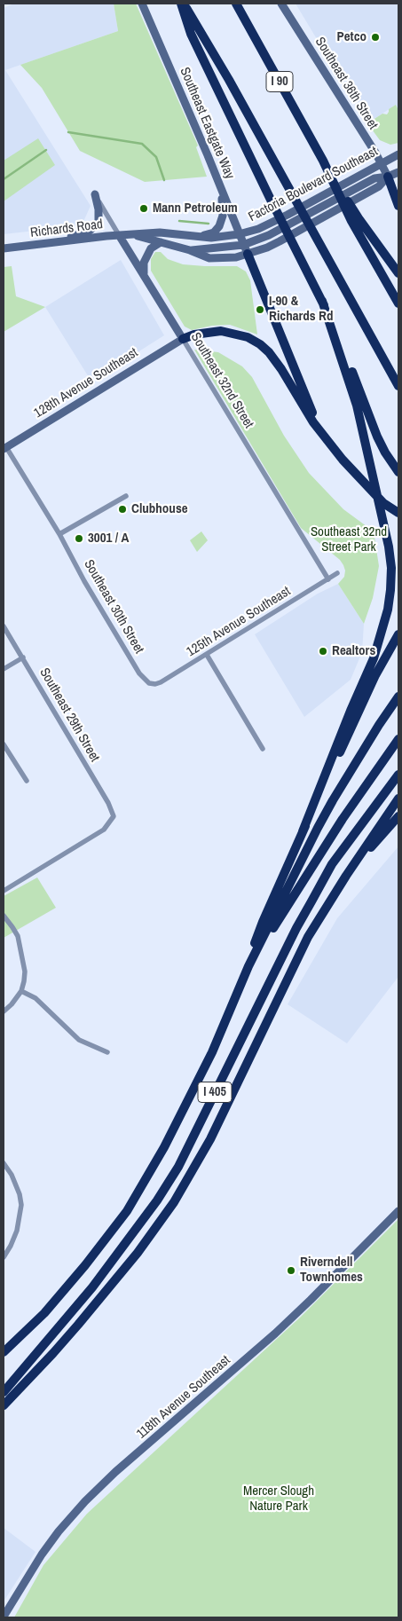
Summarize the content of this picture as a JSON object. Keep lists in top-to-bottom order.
{
  "streets": {
    "highway": ["I 90", "I 405"],
    "main road": [
      "Southeast 36th Street",
      "Southeast Eastgate Way",
      "Factoria Boulevard Southeast",
      "Richards Road",
      "Southeast 32nd Street",
      "128th Avenue Southeast",
      "118th Avenue Southeast"
    ],
    "street": ["Southeast 30th Street", "125th Avenue Southeast", "Southeast 29th Street"]
  },
  "crossings": [
    ["Southeast 36th Street", "Factoria Boulevard Southeast"],
    ["Southeast Eastgate Way", "Factoria Boulevard Southeast"],
    ["Southeast Eastgate Way", "Richards Road"],
    ["Factoria Boulevard Southeast", "Richards Road"],
    ["Richards Road", "Southeast 32nd Street"],
    ["Southeast 32nd Street", "128th Avenue Southeast"],
    ["Southeast 32nd Street", "125th Avenue Southeast"],
    ["128th Avenue Southeast", "Southeast 30th Street"],
    ["Southeast 30th Street", "125th Avenue Southeast"]
  ],
  "parks": ["Southeast 32nd Street Park", "Mercer Slough Nature Park"],
  "places": [
    "Petco",
    "Mann Petroleum",
    "I-90 & Richards Rd",
    "Clubhouse",
    "3001 / A",
    "Realtors",
    "Riverndell Townhomes"
  ]
}
